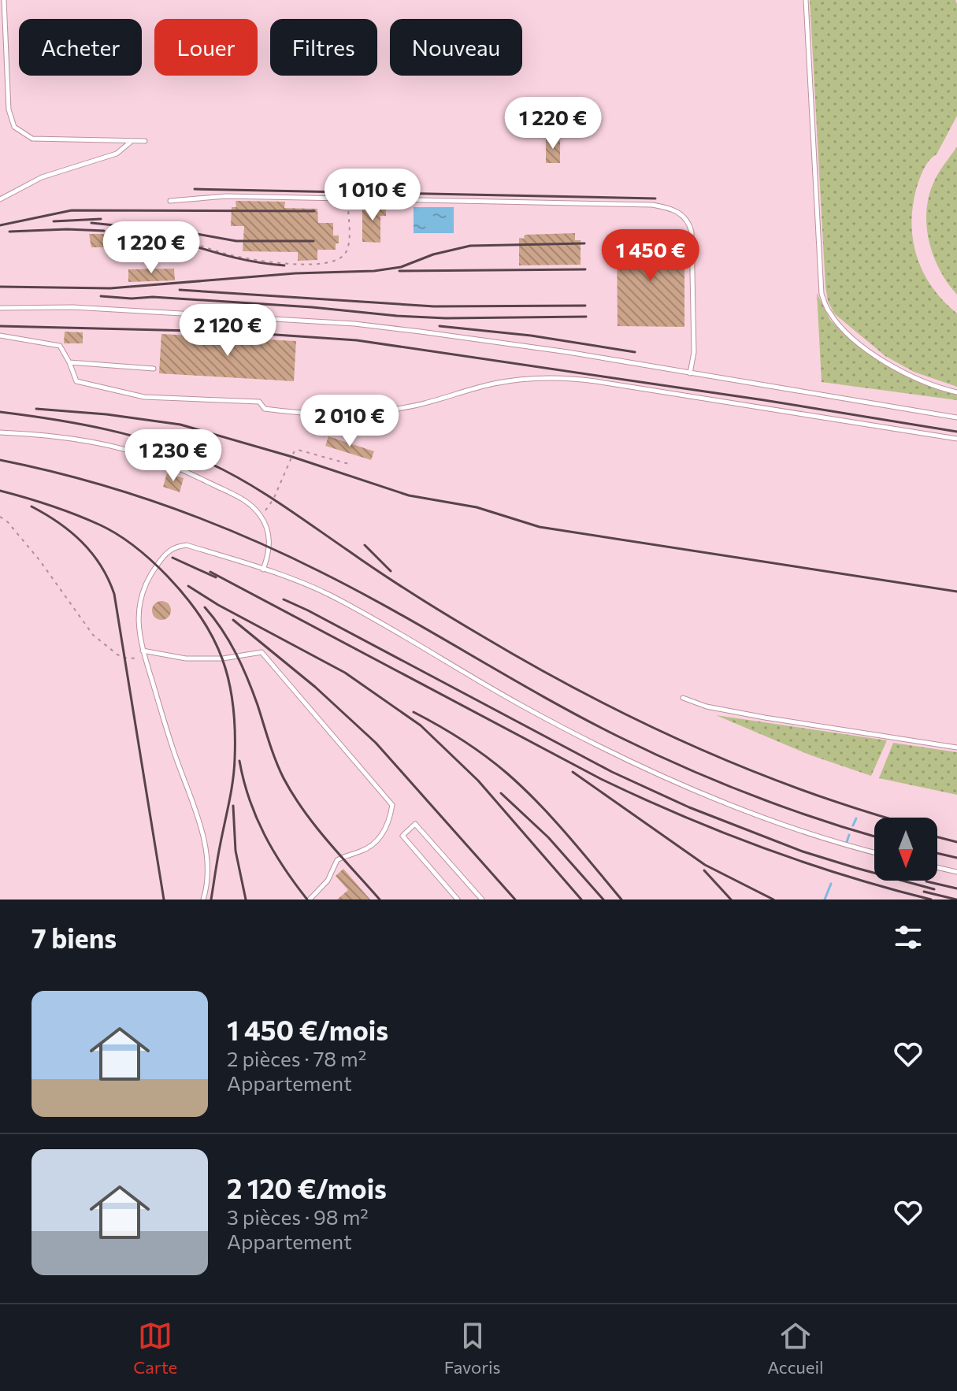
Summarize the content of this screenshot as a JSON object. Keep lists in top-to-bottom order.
{
  "north": "bottom",
  "page": {
    "chip": [
      "Acheter",
      "Louer",
      "Filtres",
      "Nouveau"
    ],
    "price": [
      "1 220 €",
      "1 010 €",
      "1 220 €",
      "1 450 €",
      "2 120 €",
      "2 010 €",
      "1 230 €"
    ],
    "heading": "7 biens",
    "list": [
      {
        "name": "1 450 €/mois",
        "note": "2 pièces · 78 m² · Appartement"
      },
      {
        "name": "2 120 €/mois",
        "note": "3 pièces · 98 m² · Appartement"
      }
    ],
    "tabs": ["Carte", "Favoris", "Accueil"]
  }
}
